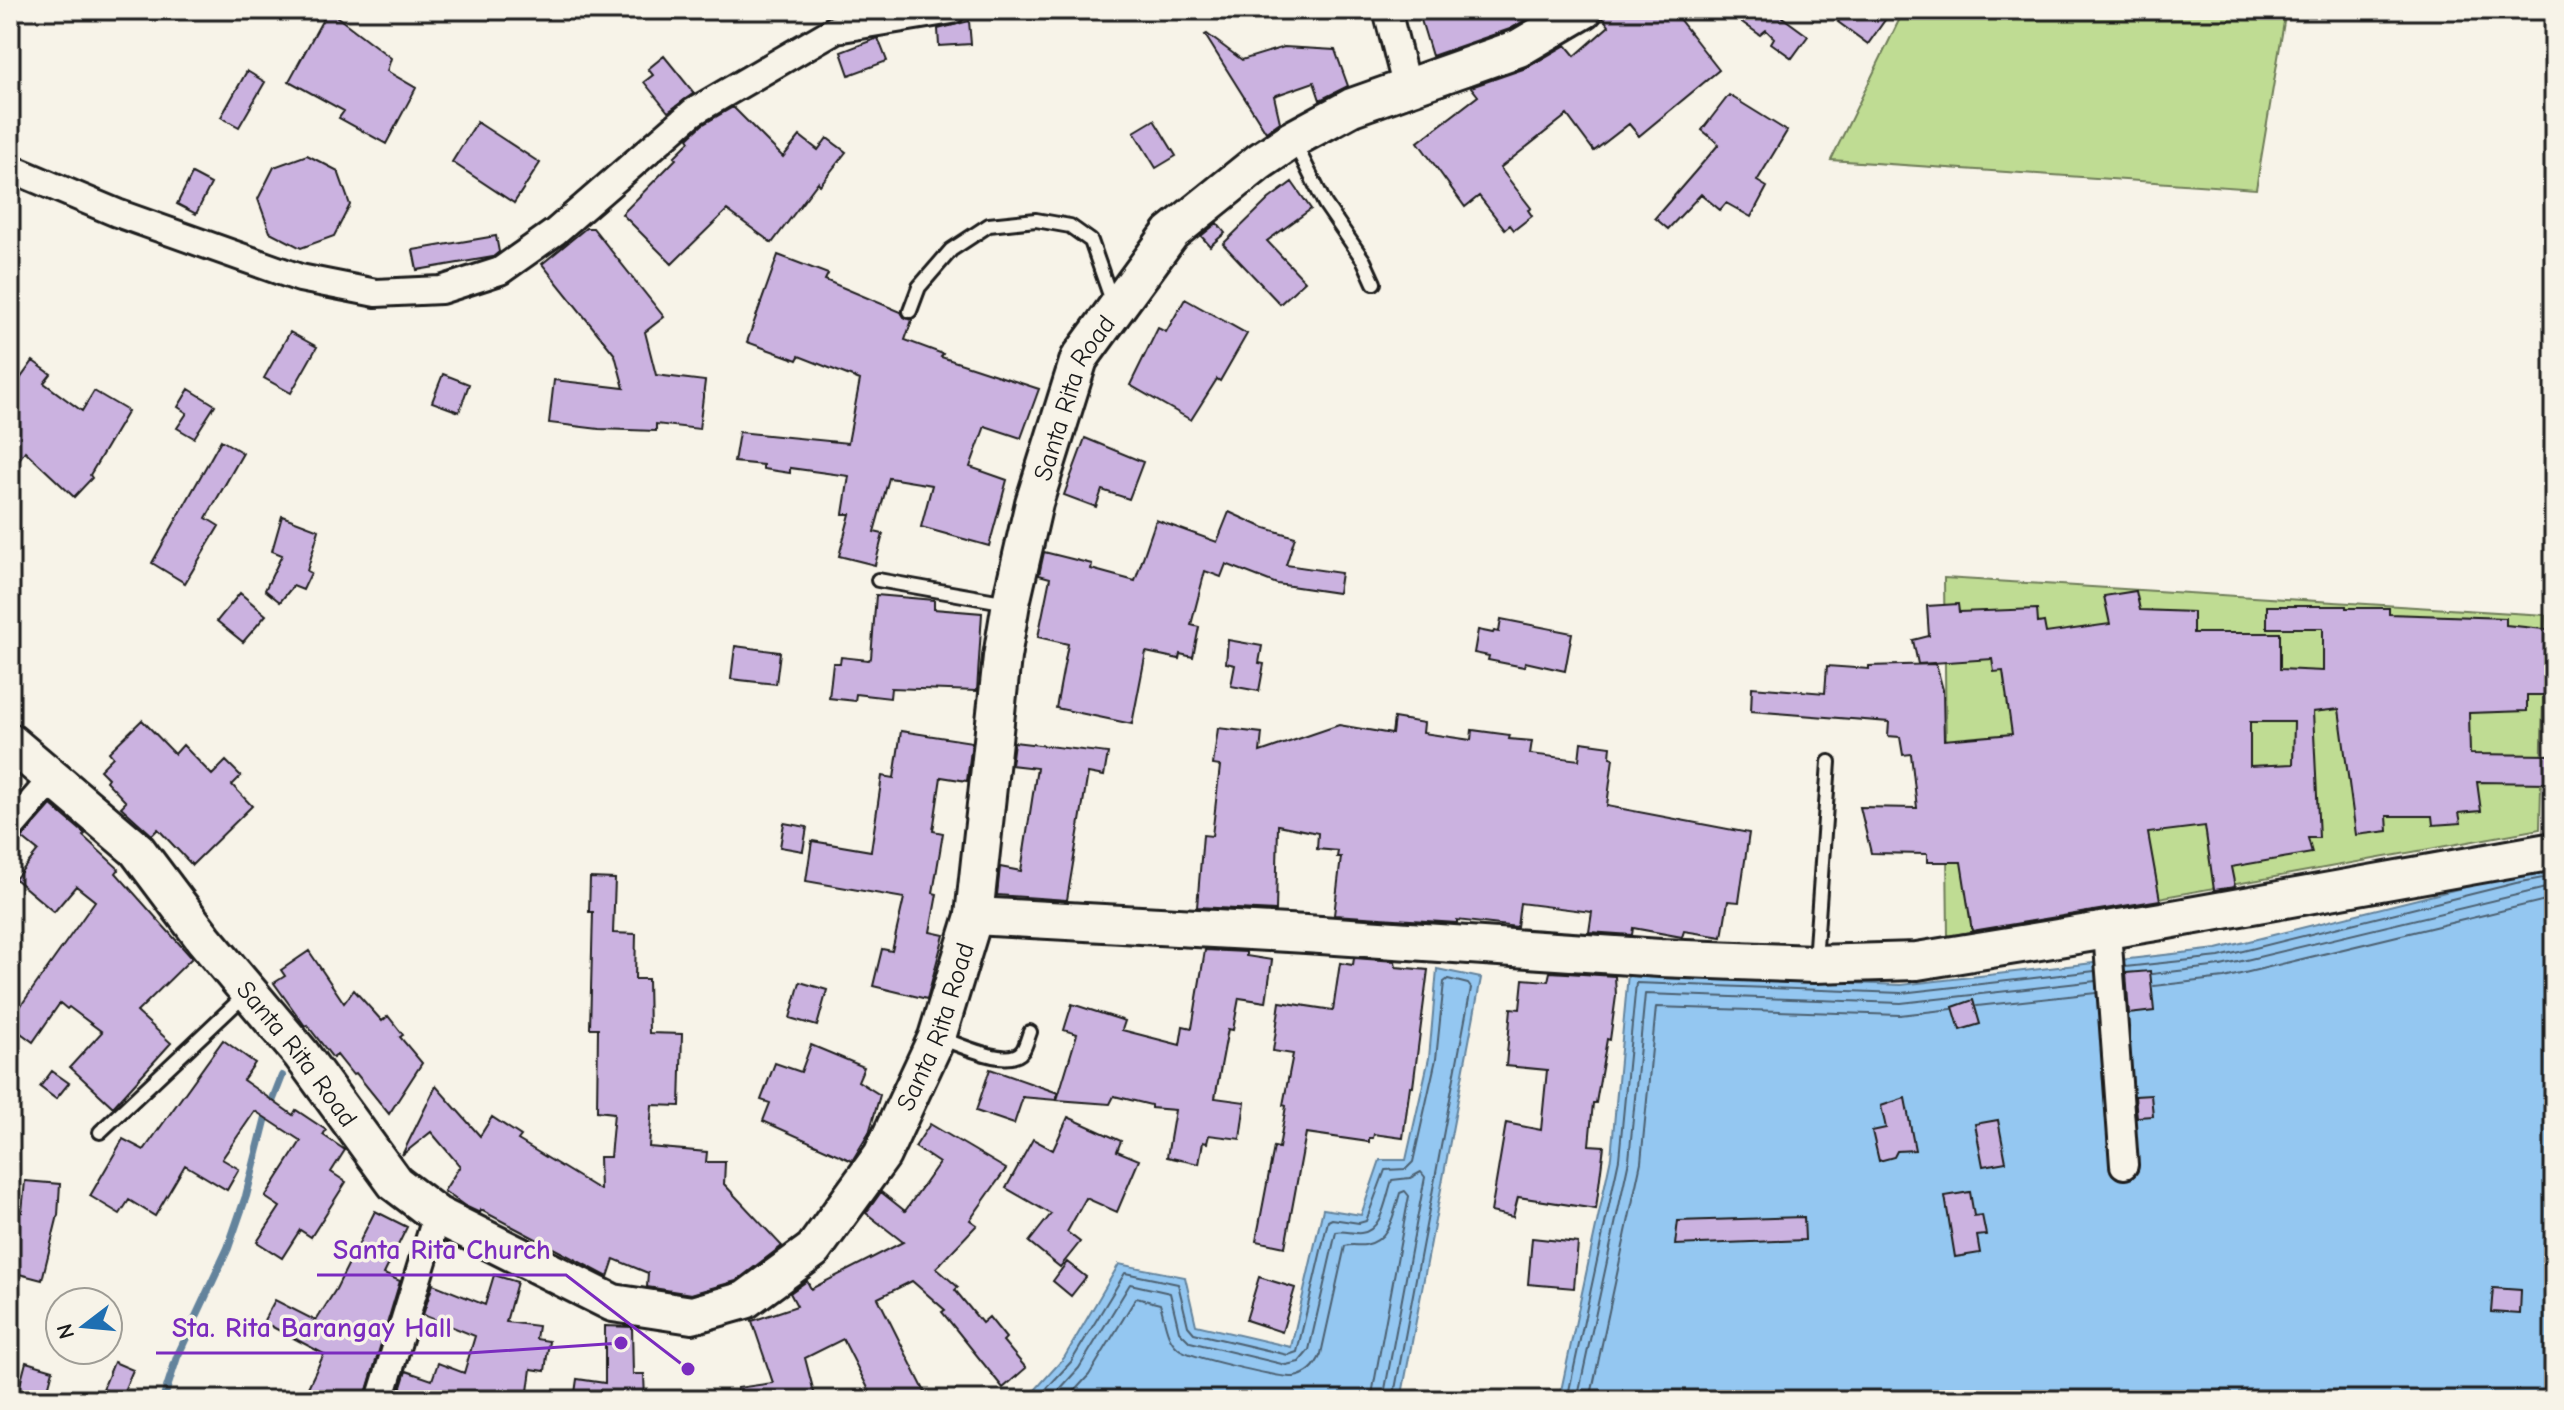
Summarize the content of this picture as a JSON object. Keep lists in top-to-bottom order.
{
  "streets": {
    "street": ["Santa Rita Road"]
  },
  "places": ["Sta. Rita Barangay Hall", "Santa Rita Church"],
  "north": "left"
}
